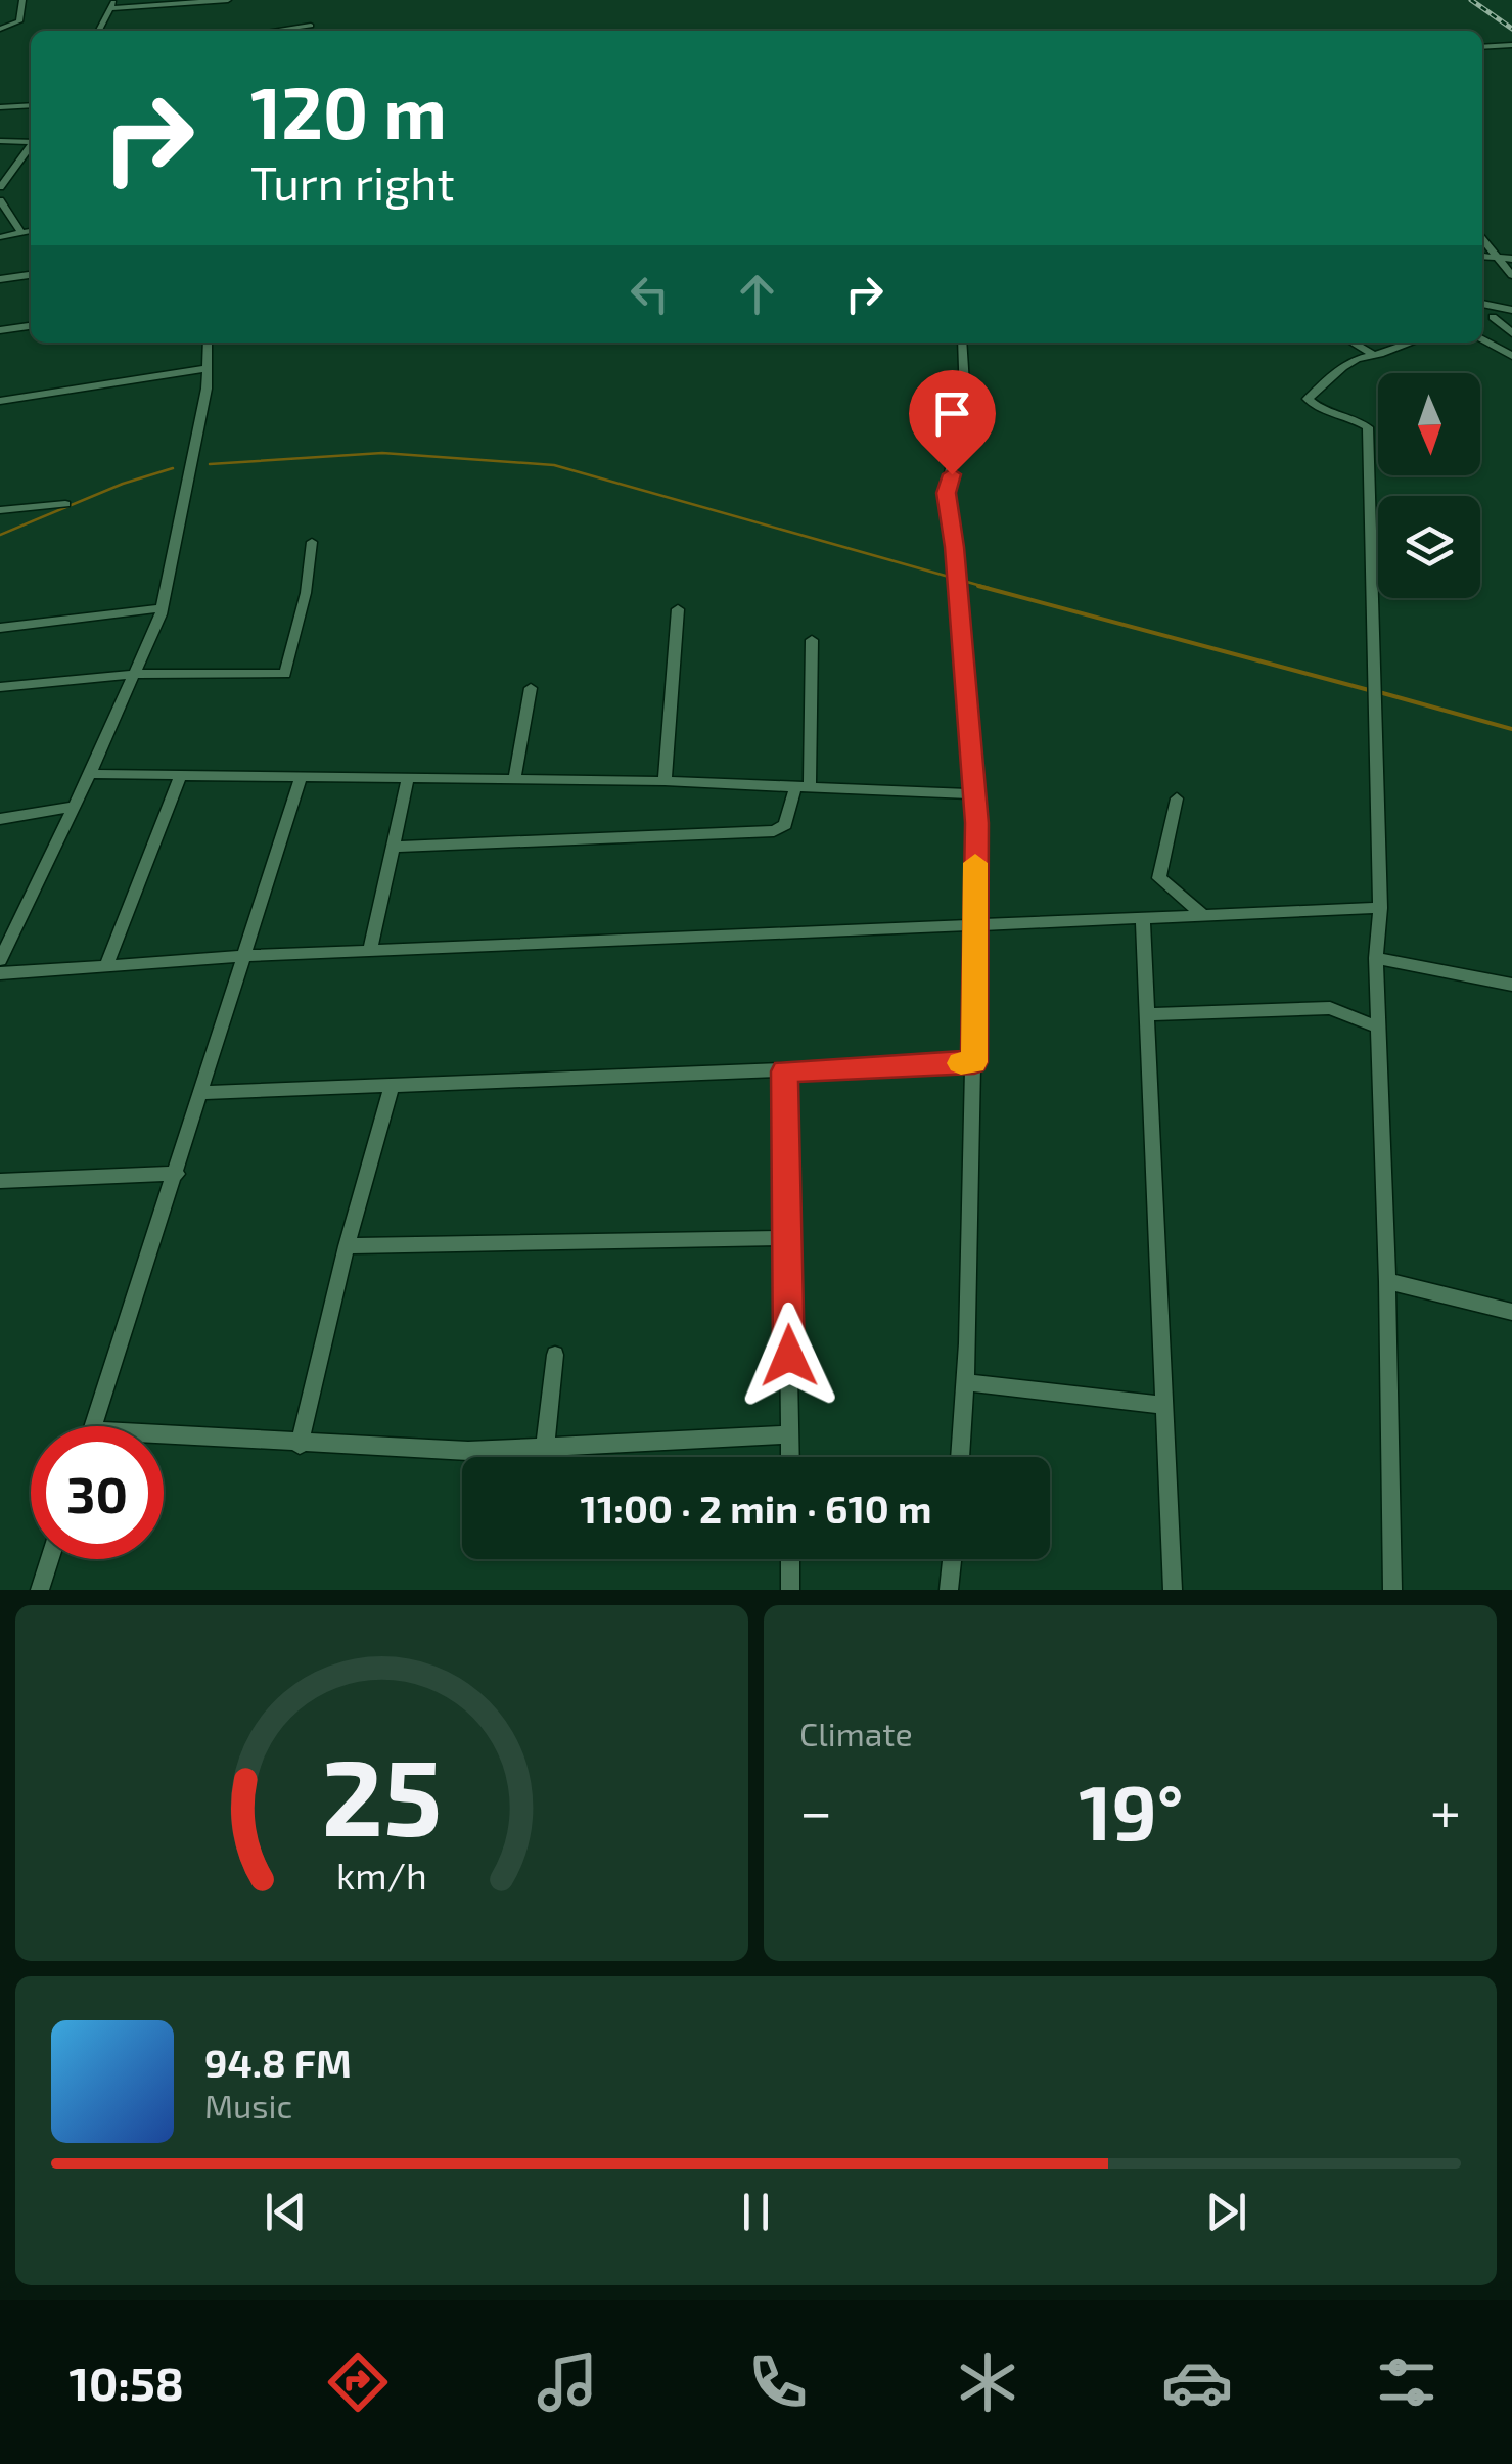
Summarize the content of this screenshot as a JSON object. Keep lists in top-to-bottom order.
{
  "north": "bottom",
  "page": {
    "turn": ["120 m", "Turn right"],
    "limit": "30",
    "trip": "11:00 · 2 min · 610 m",
    "tile": "Climate",
    "heat": ["−", "19°", "+"],
    "song": ["94.8 FM", "Music"],
    "tabs": "10:58",
    "gauge": ["25", "km/h"]
  }
}
